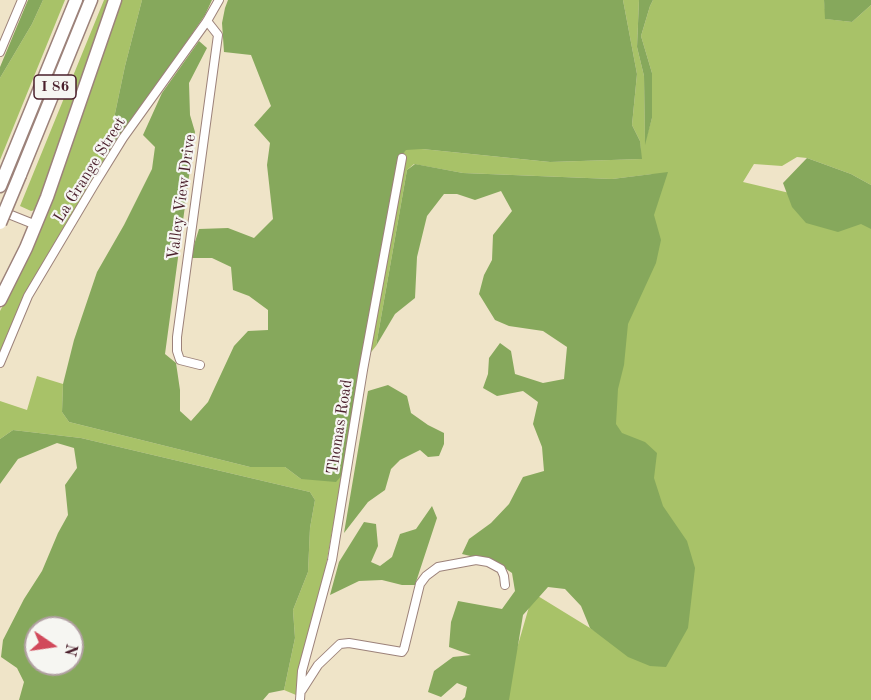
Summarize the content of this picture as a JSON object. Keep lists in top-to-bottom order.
{
  "streets": {
    "highway": ["I 86"],
    "street": ["La Grange Street", "Valley View Drive", "Thomas Road"]
  },
  "crossings": [
    ["La Grange Street", "Valley View Drive"]
  ],
  "north": "right"
}
